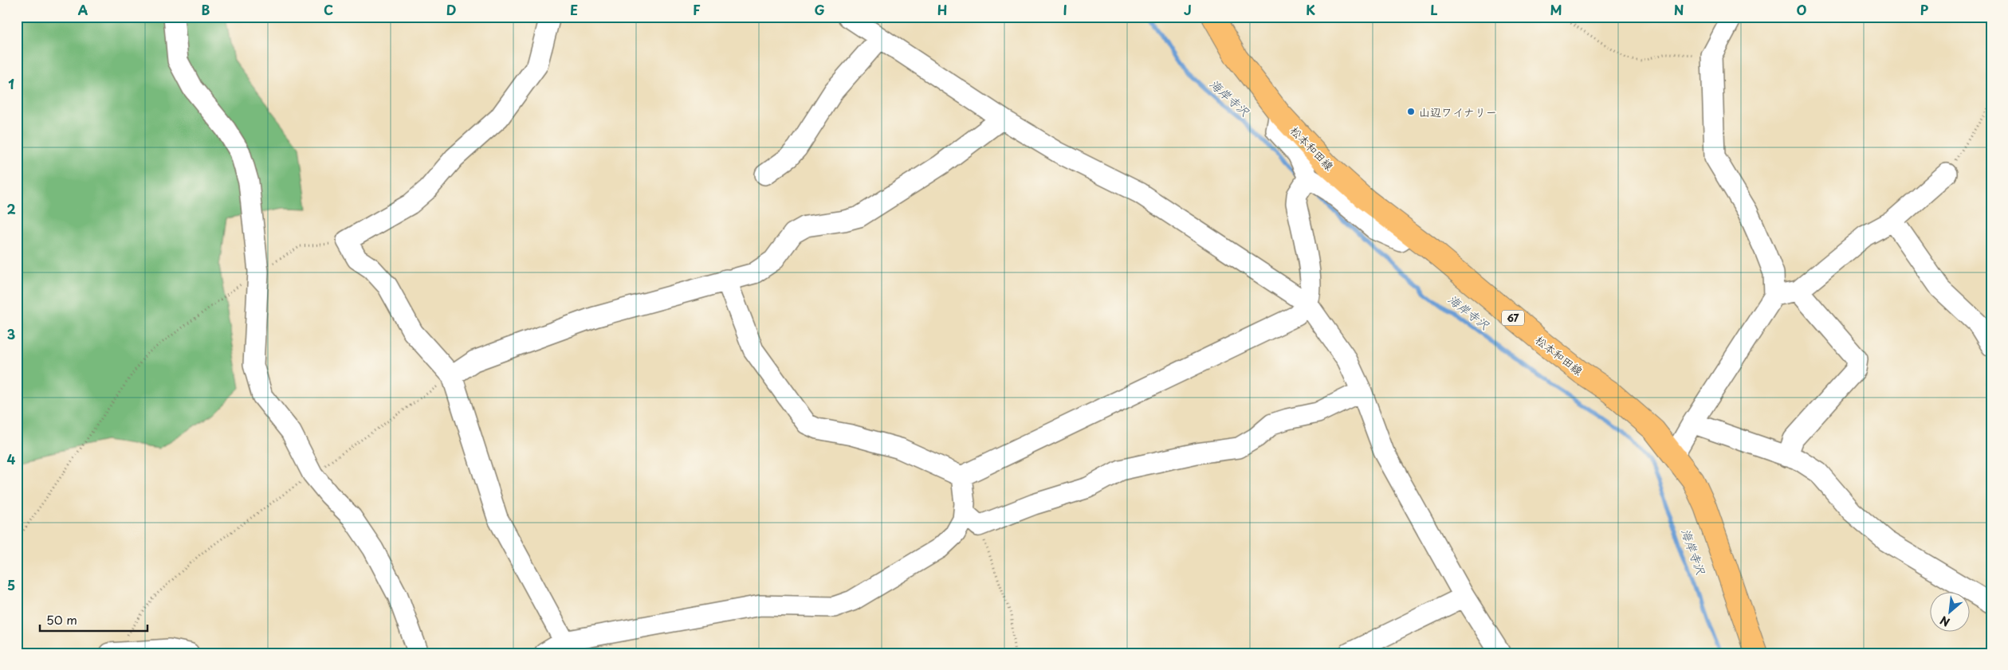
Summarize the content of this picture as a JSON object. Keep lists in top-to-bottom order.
{
  "streets": {
    "main road": ["松本和田線", "67"]
  },
  "water": ["海岸寺沢"],
  "places": ["山辺ワイナリー"],
  "scale_bar": "50 m",
  "north": "bottom left",
  "grid": {
    "columns": [
      "A",
      "B",
      "C",
      "D",
      "E",
      "F",
      "G",
      "H",
      "I",
      "J",
      "K",
      "L",
      "M",
      "N",
      "O",
      "P"
    ],
    "rows": [
      "1",
      "2",
      "3",
      "4",
      "5"
    ]
  }
}
